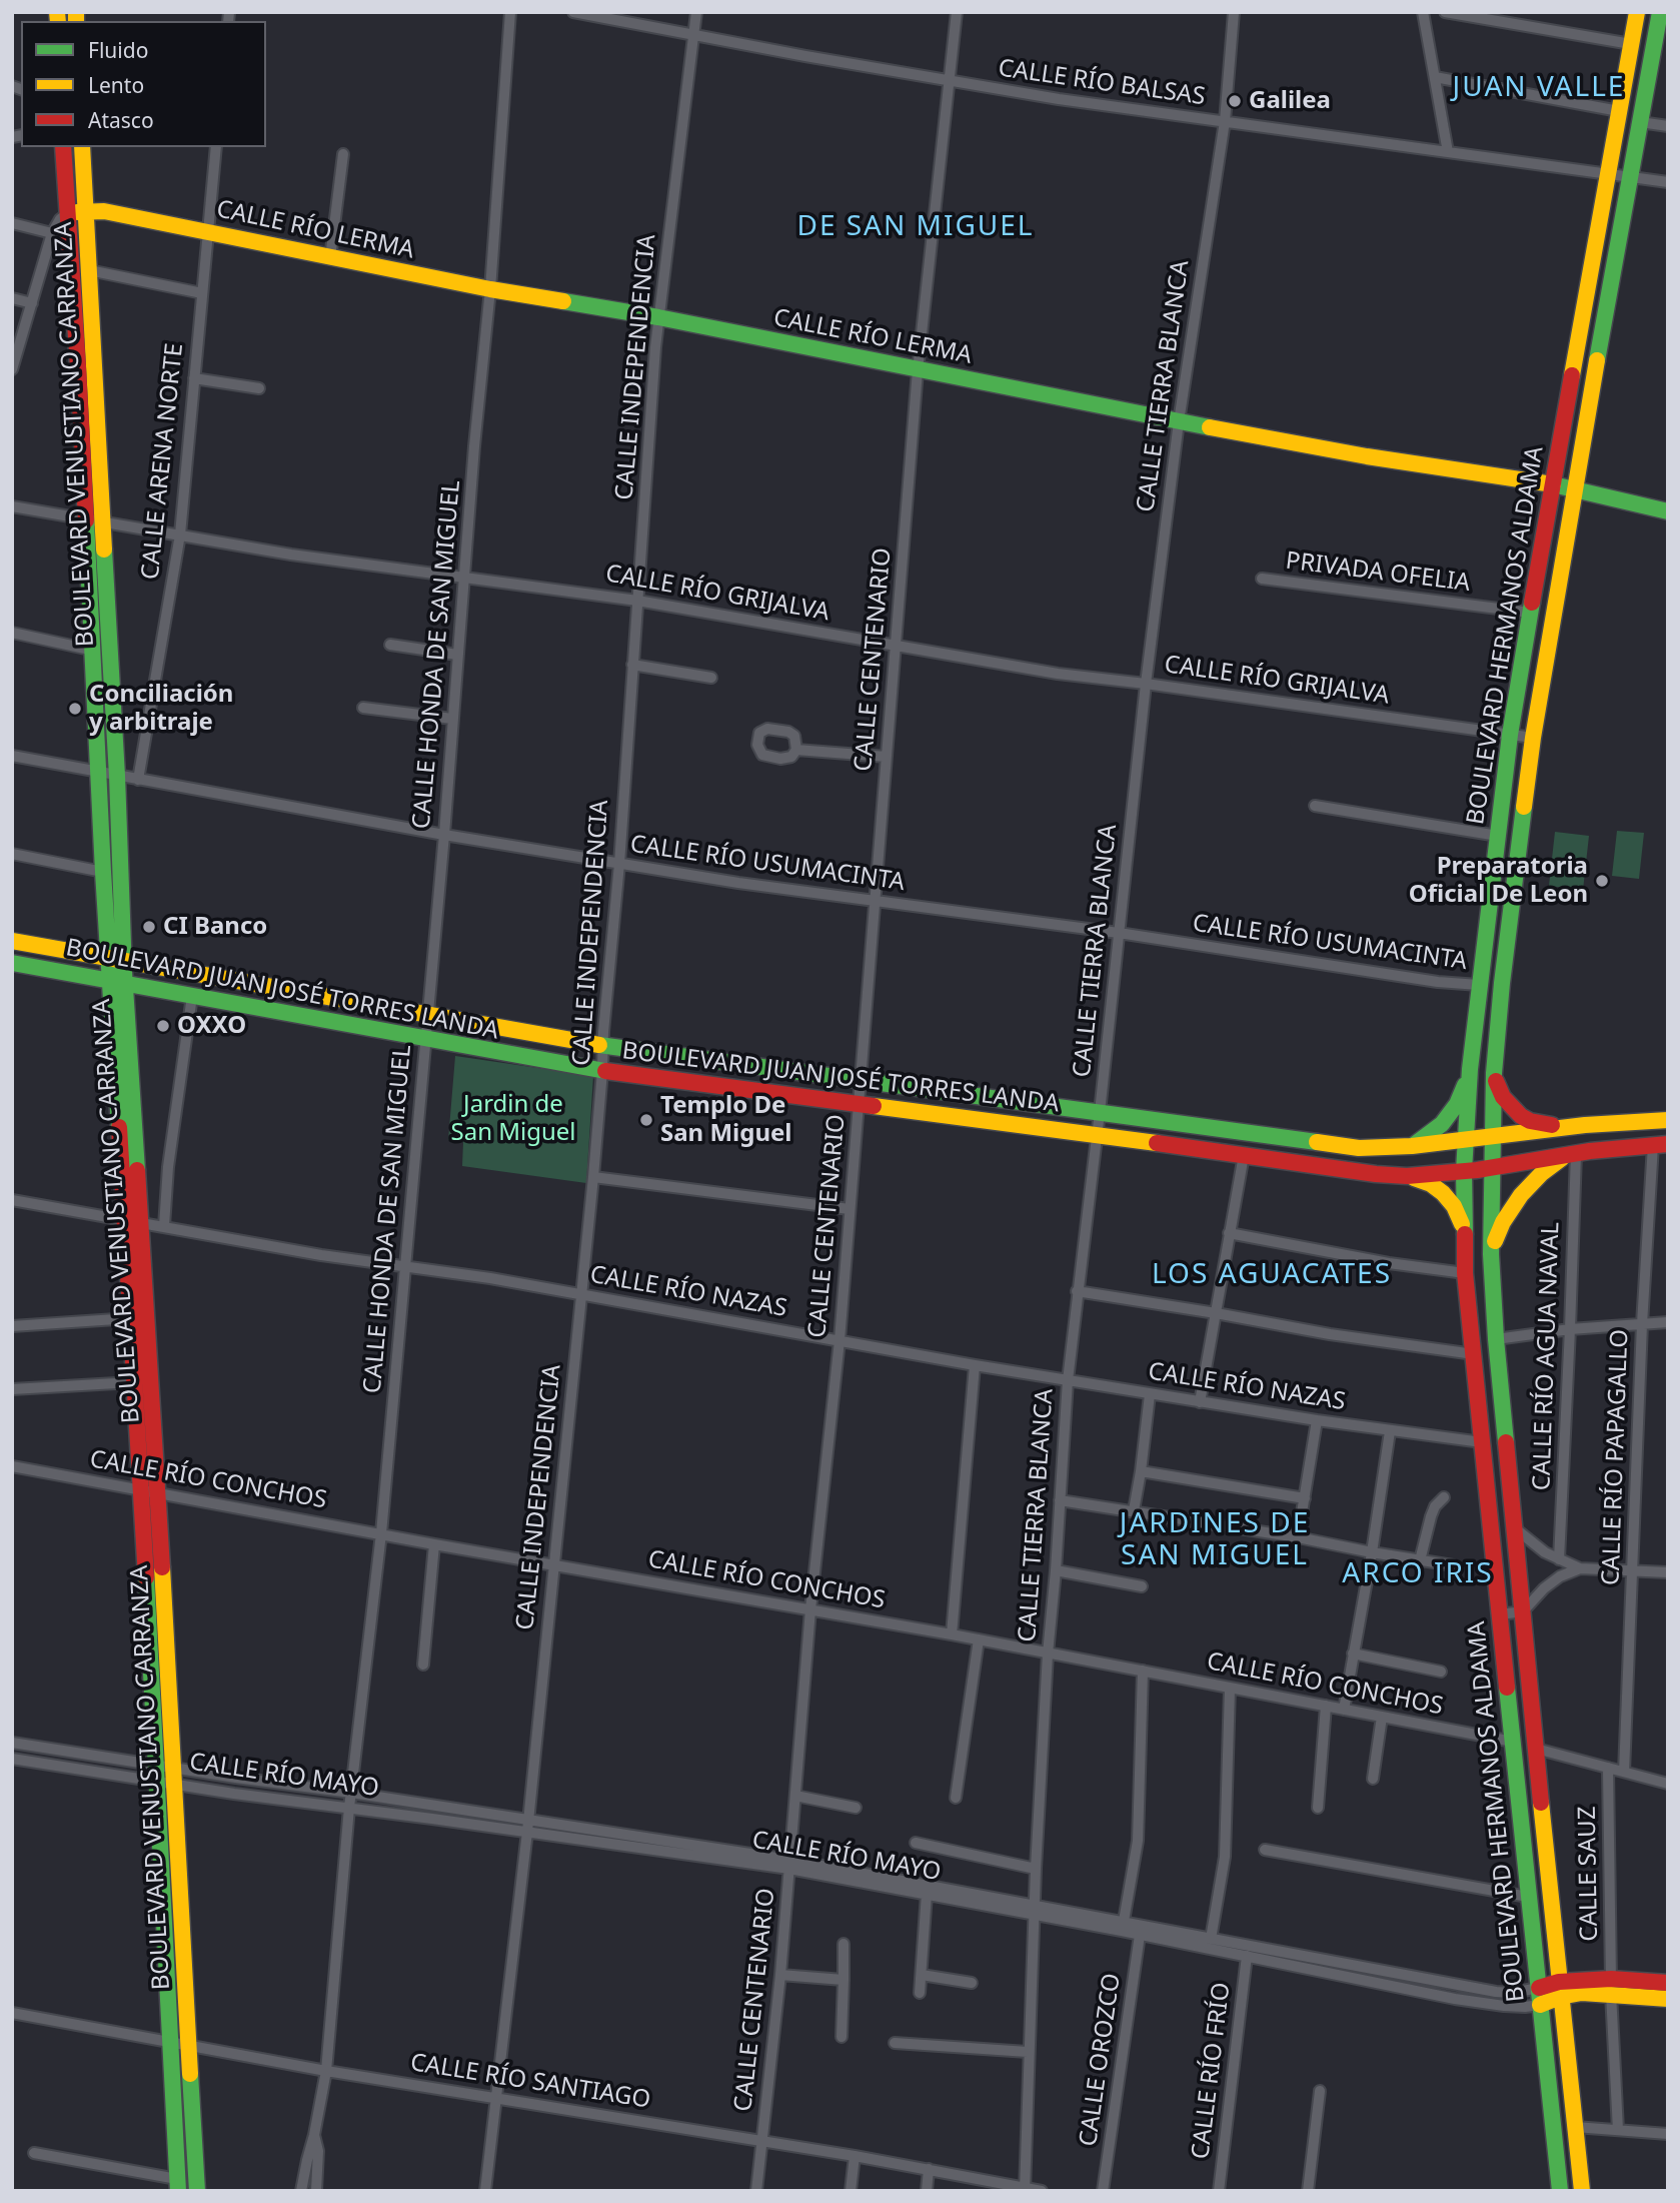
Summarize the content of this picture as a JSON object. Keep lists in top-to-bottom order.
{
  "streets": {
    "main road": [
      "CALLE RÍO LERMA",
      "BOULEVARD VENUSTIANO CARRANZA",
      "BOULEVARD HERMANOS ALDAMA",
      "BOULEVARD JUAN JOSÉ TORRES LANDA",
      "CALLE RÍO MAYO"
    ],
    "street": [
      "CALLE RÍO BALSAS",
      "CALLE INDEPENDENCIA",
      "CALLE TIERRA BLANCA",
      "CALLE ARENA NORTE",
      "PRIVADA OFELIA",
      "CALLE RÍO GRIJALVA",
      "CALLE HONDA DE SAN MIGUEL",
      "CALLE CENTENARIO",
      "CALLE RÍO USUMACINTA",
      "CALLE RÍO NAZAS",
      "CALLE RÍO AGUA NAVAL",
      "CALLE RÍO PAPAGALLO",
      "CALLE RÍO CONCHOS",
      "CALLE SAUZ",
      "CALLE OROZCO",
      "CALLE RÍO FRÍO",
      "CALLE RÍO SANTIAGO"
    ]
  },
  "crossings": [
    ["CALLE RÍO BALSAS", "CALLE INDEPENDENCIA"],
    ["CALLE RÍO BALSAS", "CALLE TIERRA BLANCA"],
    ["CALLE RÍO BALSAS", "BOULEVARD HERMANOS ALDAMA"],
    ["CALLE RÍO BALSAS", "CALLE CENTENARIO"],
    ["CALLE RÍO LERMA", "CALLE INDEPENDENCIA"],
    ["CALLE RÍO LERMA", "CALLE TIERRA BLANCA"],
    ["CALLE RÍO LERMA", "BOULEVARD VENUSTIANO CARRANZA"],
    ["CALLE RÍO LERMA", "CALLE ARENA NORTE"],
    ["CALLE RÍO LERMA", "BOULEVARD HERMANOS ALDAMA"],
    ["CALLE RÍO LERMA", "CALLE HONDA DE SAN MIGUEL"],
    ["CALLE RÍO LERMA", "CALLE CENTENARIO"],
    ["CALLE INDEPENDENCIA", "CALLE RÍO GRIJALVA"],
    ["CALLE INDEPENDENCIA", "CALLE RÍO USUMACINTA"],
    ["CALLE INDEPENDENCIA", "BOULEVARD JUAN JOSÉ TORRES LANDA"],
    ["CALLE INDEPENDENCIA", "CALLE RÍO NAZAS"],
    ["CALLE INDEPENDENCIA", "CALLE RÍO CONCHOS"],
    ["CALLE INDEPENDENCIA", "CALLE RÍO MAYO"],
    ["CALLE INDEPENDENCIA", "CALLE RÍO SANTIAGO"],
    ["CALLE TIERRA BLANCA", "CALLE RÍO GRIJALVA"],
    ["CALLE TIERRA BLANCA", "CALLE RÍO USUMACINTA"],
    ["CALLE TIERRA BLANCA", "BOULEVARD JUAN JOSÉ TORRES LANDA"],
    ["CALLE TIERRA BLANCA", "CALLE RÍO NAZAS"],
    ["CALLE TIERRA BLANCA", "CALLE RÍO CONCHOS"],
    ["CALLE TIERRA BLANCA", "CALLE RÍO MAYO"],
    ["CALLE TIERRA BLANCA", "CALLE RÍO SANTIAGO"],
    ["BOULEVARD VENUSTIANO CARRANZA", "CALLE RÍO GRIJALVA"],
    ["BOULEVARD VENUSTIANO CARRANZA", "CALLE RÍO USUMACINTA"],
    ["BOULEVARD VENUSTIANO CARRANZA", "BOULEVARD JUAN JOSÉ TORRES LANDA"],
    ["BOULEVARD VENUSTIANO CARRANZA", "CALLE RÍO NAZAS"],
    ["BOULEVARD VENUSTIANO CARRANZA", "CALLE RÍO CONCHOS"],
    ["BOULEVARD VENUSTIANO CARRANZA", "CALLE RÍO MAYO"],
    ["BOULEVARD VENUSTIANO CARRANZA", "CALLE RÍO SANTIAGO"],
    ["CALLE ARENA NORTE", "CALLE RÍO GRIJALVA"],
    ["CALLE ARENA NORTE", "CALLE RÍO USUMACINTA"],
    ["PRIVADA OFELIA", "BOULEVARD HERMANOS ALDAMA"],
    ["CALLE RÍO GRIJALVA", "BOULEVARD HERMANOS ALDAMA"],
    ["CALLE RÍO GRIJALVA", "CALLE HONDA DE SAN MIGUEL"],
    ["CALLE RÍO GRIJALVA", "CALLE CENTENARIO"],
    ["BOULEVARD HERMANOS ALDAMA", "CALLE RÍO USUMACINTA"],
    ["BOULEVARD HERMANOS ALDAMA", "BOULEVARD JUAN JOSÉ TORRES LANDA"],
    ["BOULEVARD HERMANOS ALDAMA", "CALLE RÍO NAZAS"],
    ["BOULEVARD HERMANOS ALDAMA", "CALLE RÍO CONCHOS"],
    ["BOULEVARD HERMANOS ALDAMA", "CALLE RÍO MAYO"],
    ["CALLE HONDA DE SAN MIGUEL", "CALLE RÍO USUMACINTA"],
    ["CALLE HONDA DE SAN MIGUEL", "BOULEVARD JUAN JOSÉ TORRES LANDA"],
    ["CALLE HONDA DE SAN MIGUEL", "CALLE RÍO NAZAS"],
    ["CALLE HONDA DE SAN MIGUEL", "CALLE RÍO CONCHOS"],
    ["CALLE HONDA DE SAN MIGUEL", "CALLE RÍO MAYO"],
    ["CALLE HONDA DE SAN MIGUEL", "CALLE RÍO SANTIAGO"],
    ["CALLE CENTENARIO", "CALLE RÍO USUMACINTA"],
    ["CALLE CENTENARIO", "BOULEVARD JUAN JOSÉ TORRES LANDA"],
    ["CALLE CENTENARIO", "CALLE RÍO NAZAS"],
    ["CALLE CENTENARIO", "CALLE RÍO CONCHOS"],
    ["CALLE CENTENARIO", "CALLE RÍO MAYO"],
    ["CALLE CENTENARIO", "CALLE RÍO SANTIAGO"],
    ["BOULEVARD JUAN JOSÉ TORRES LANDA", "CALLE RÍO AGUA NAVAL"],
    ["BOULEVARD JUAN JOSÉ TORRES LANDA", "CALLE RÍO PAPAGALLO"],
    ["CALLE RÍO MAYO", "CALLE SAUZ"],
    ["CALLE RÍO MAYO", "CALLE OROZCO"],
    ["CALLE RÍO MAYO", "CALLE RÍO FRÍO"]
  ],
  "districts": [
    "JUAN VALLE",
    "DE SAN MIGUEL",
    "LOS AGUACATES",
    "JARDINES DE SAN MIGUEL",
    "ARCO IRIS"
  ],
  "parks": ["Jardin de San Miguel"],
  "places": [
    "Galilea",
    "Conciliación y arbitraje",
    "Preparatoria Oficial De Leon",
    "CI Banco",
    "OXXO",
    "Templo De San Miguel"
  ],
  "legend": ["Fluido", "Lento", "Atasco"]
}
